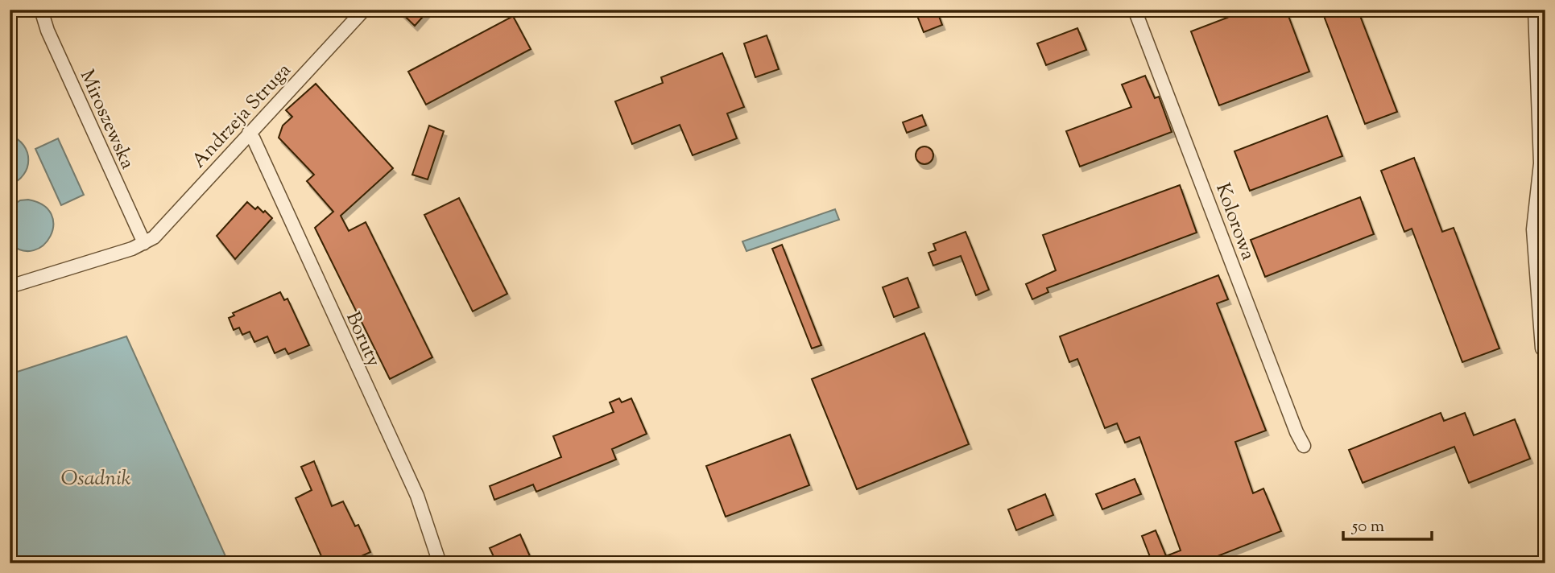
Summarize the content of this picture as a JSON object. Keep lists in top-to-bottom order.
{
  "streets": {
    "street": [
      "Andrzeja Struga",
      "Miroszewska",
      "Kolorowa",
      "Boruty"
    ]
  },
  "crossings": [
    ["Andrzeja Struga", "Miroszewska"],
    ["Andrzeja Struga", "Boruty"]
  ],
  "water": ["Osadnik"],
  "scale_bar": "50 m"
}
